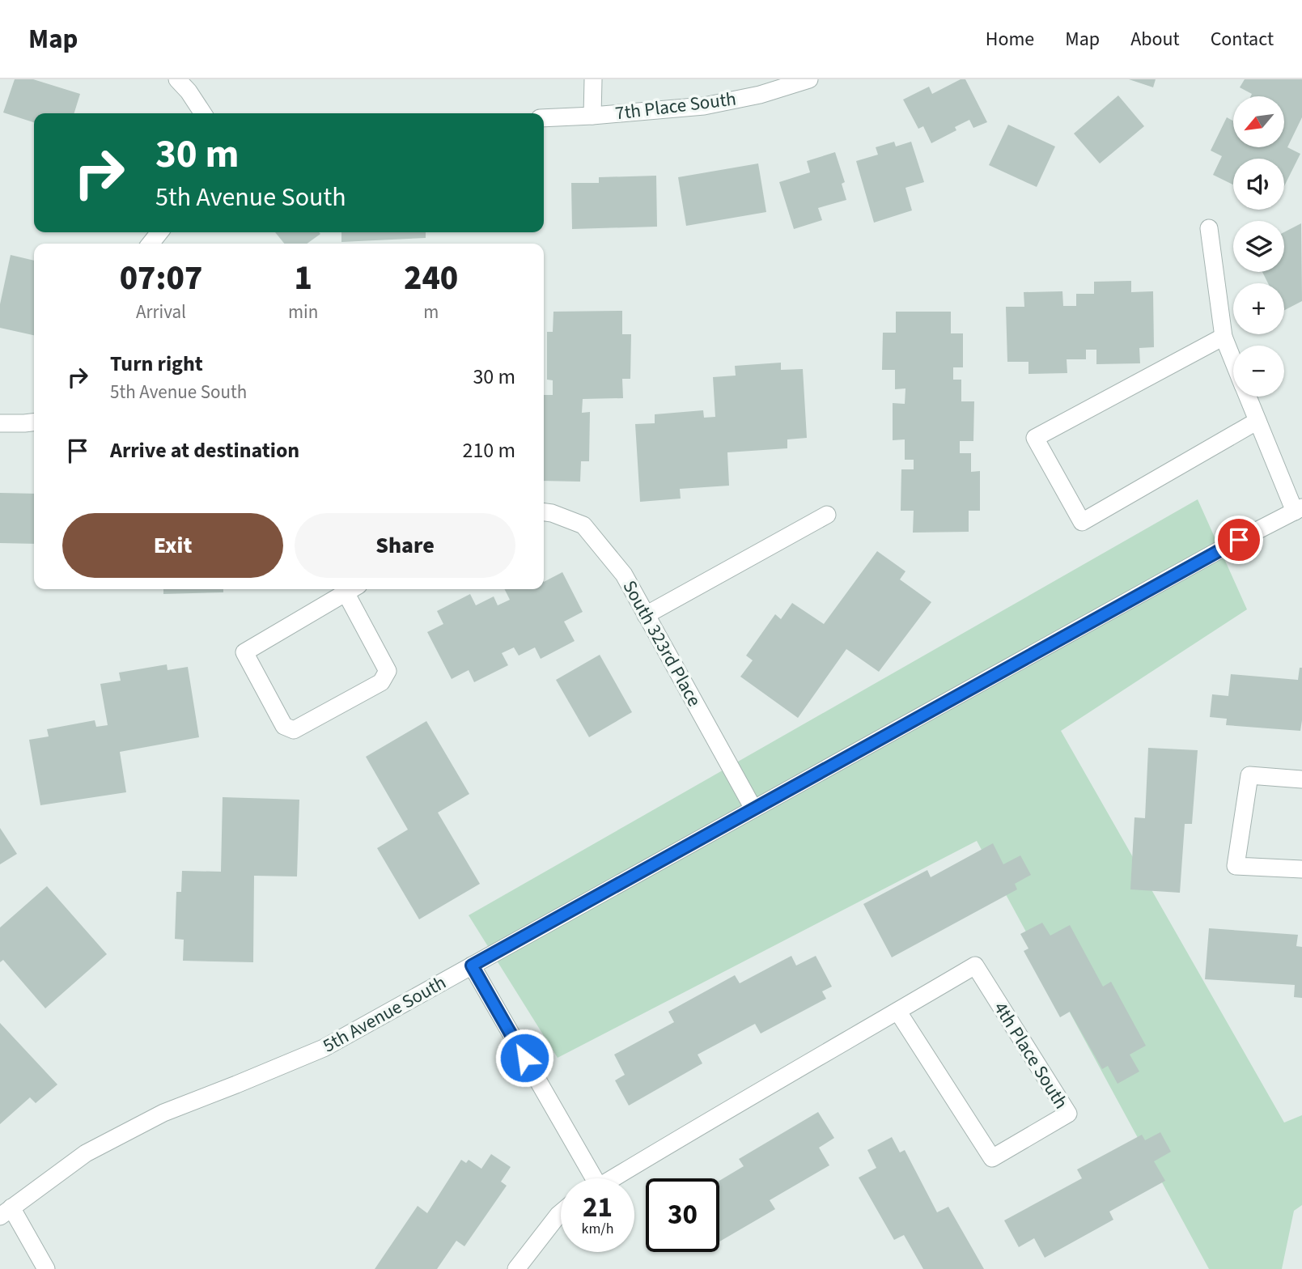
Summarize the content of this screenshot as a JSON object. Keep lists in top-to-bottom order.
{
  "streets": {
    "street": [
      "7th Place South",
      "South 323rd Place",
      "5th Avenue South",
      "4th Place South"
    ]
  },
  "crossings": [
    ["South 323rd Place", "5th Avenue South"]
  ],
  "north": "bottom left",
  "page": {
    "header": "Map",
    "nav": [
      "Home",
      "Map",
      "About",
      "Contact"
    ],
    "map_buttons": ["+", "−"],
    "turn": ["30 m", "5th Avenue South"],
    "eta": [
      "07:07",
      "Arrival",
      "1",
      "min",
      "240",
      "m"
    ],
    "list": [
      {
        "name": "Turn right",
        "note": "5th Avenue South",
        "value": "30 m"
      },
      {
        "name": "Arrive at destination",
        "value": "210 m"
      }
    ],
    "buttons": ["Exit", "Share"],
    "speed": "21 km/h",
    "limit": "30"
  }
}
